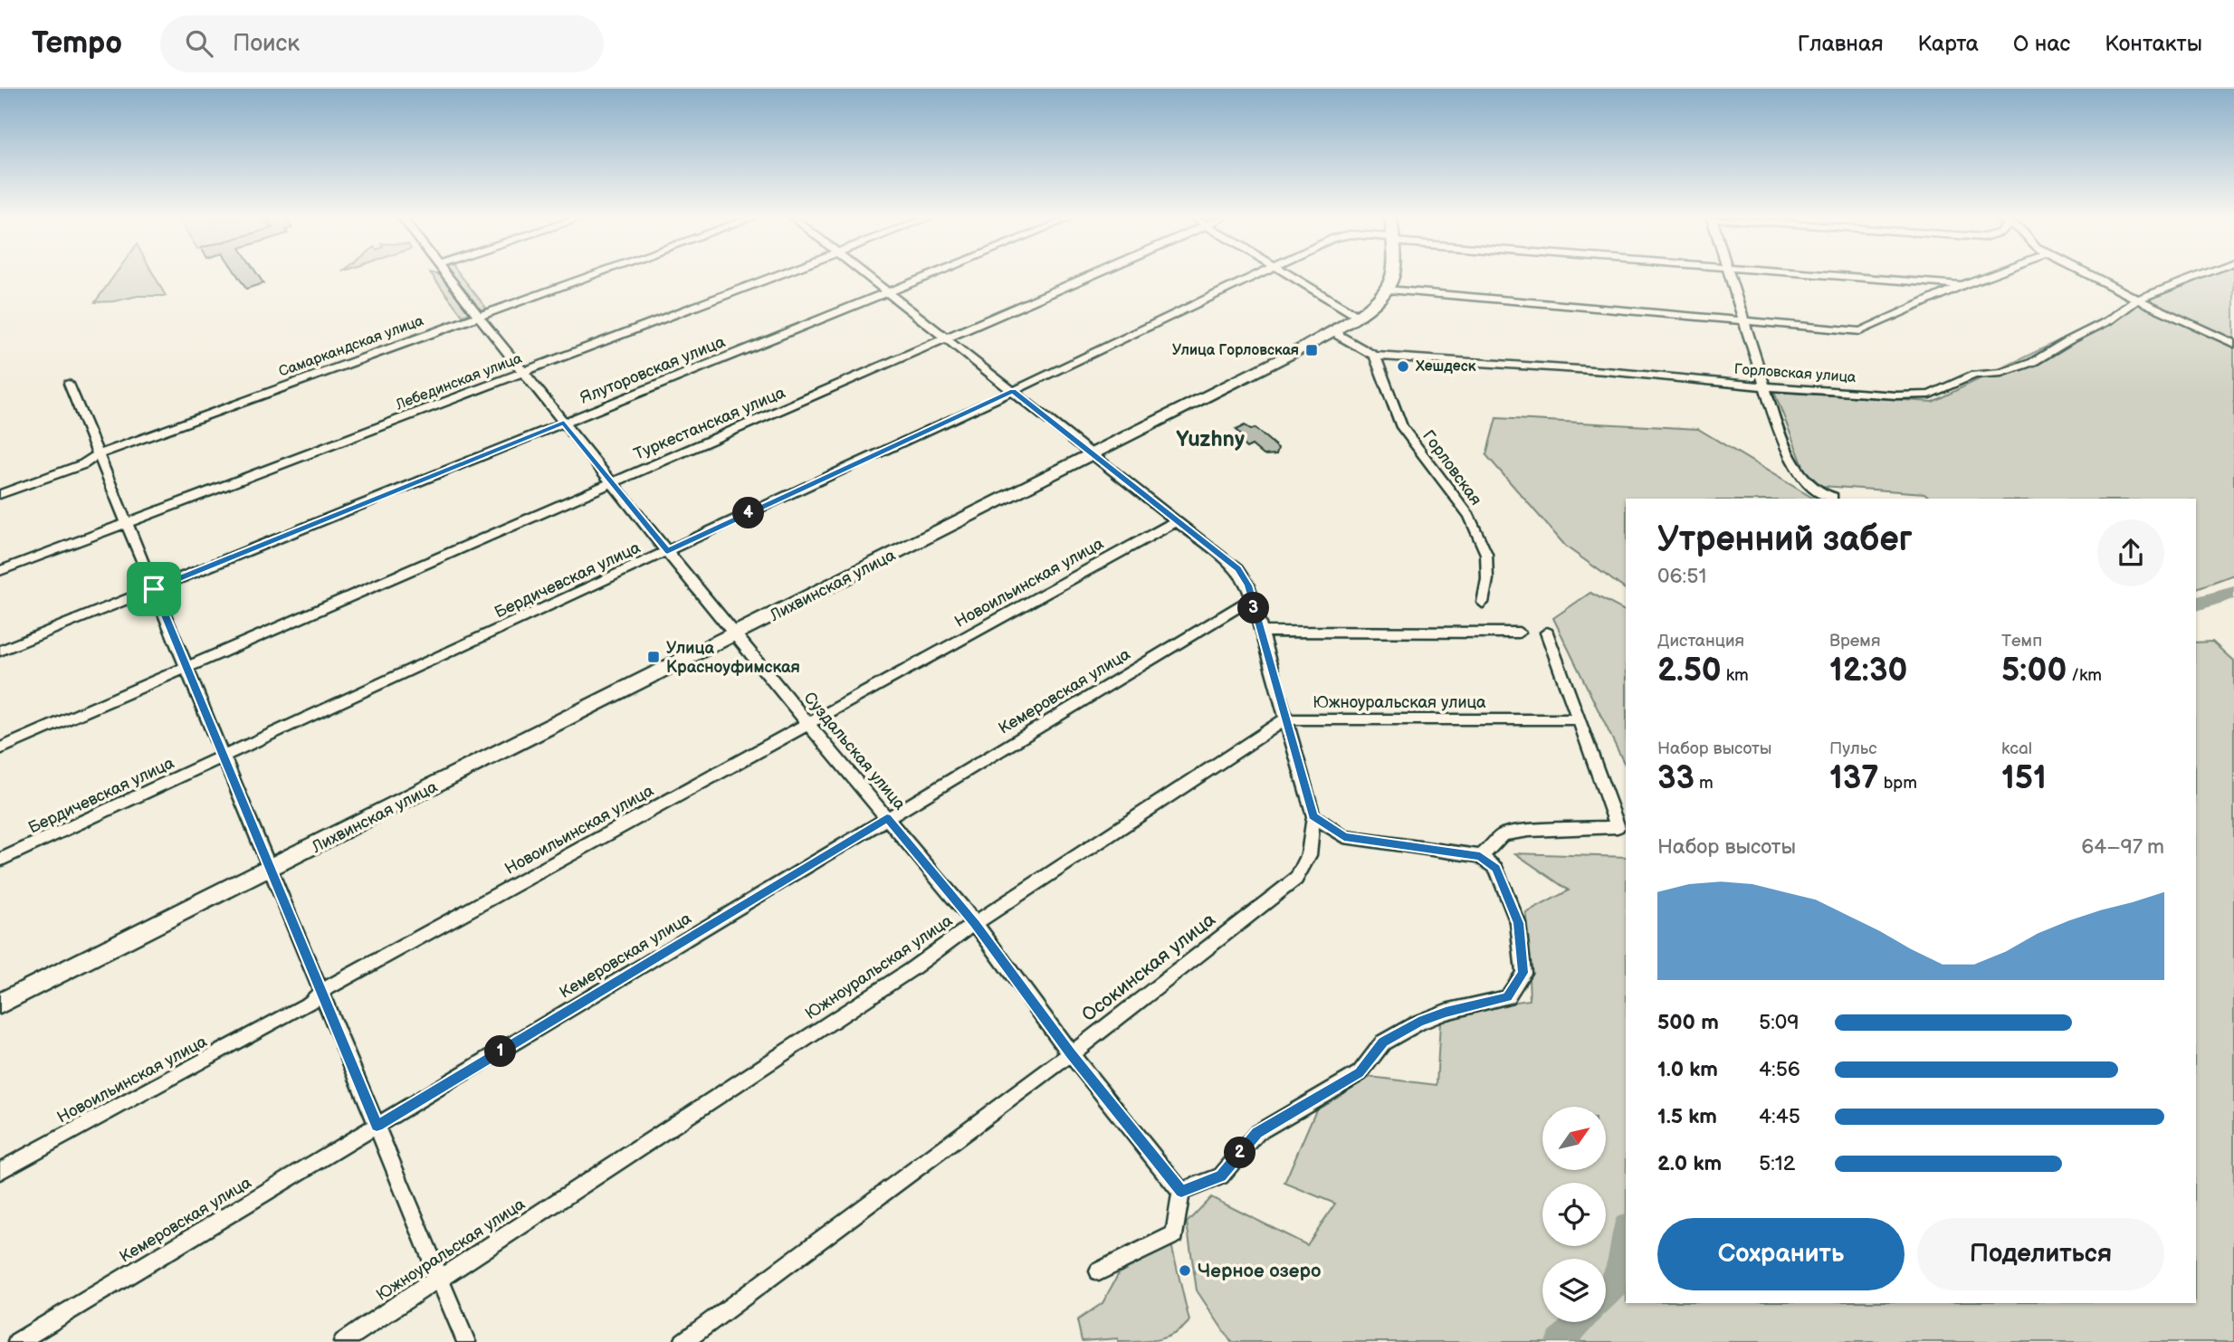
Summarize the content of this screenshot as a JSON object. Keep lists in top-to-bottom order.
{
  "streets": {
    "main road": ["Лихвинская улица"],
    "street": [
      "Самаркандская улица",
      "Ялуторовская улица",
      "Горловская улица",
      "Лебединская улица",
      "Туркестанская улица",
      "Горловская",
      "Бердичевская улица",
      "Новоильинская улица",
      "Кемеровская улица",
      "Южноуральская улица",
      "Суздальская улица",
      "Осокинская улица"
    ]
  },
  "crossings": [
    ["Самаркандская улица", "Суздальская улица"],
    ["Ялуторовская улица", "Суздальская улица"],
    ["Горловская улица", "Горловская"],
    ["Горловская улица", "Лихвинская улица"],
    ["Лебединская улица", "Суздальская улица"],
    ["Туркестанская улица", "Суздальская улица"],
    ["Бердичевская улица", "Суздальская улица"],
    ["Новоильинская улица", "Суздальская улица"],
    ["Лихвинская улица", "Суздальская улица"],
    ["Кемеровская улица", "Суздальская улица"],
    ["Южноуральская улица", "Суздальская улица"],
    ["Суздальская улица", "Осокинская улица"]
  ],
  "districts": ["Yuzhny"],
  "places": {
    "transit": ["Улица Горловская", "Улица Красноуфимская"],
    "other": ["Хешдеск", "Черное озеро"]
  },
  "north": "top right",
  "page": {
    "header": "Tempo",
    "search": "Поиск",
    "nav": [
      "Главная",
      "Карта",
      "О нас",
      "Контакты"
    ],
    "pins": [
      "4",
      "3",
      "1",
      "2"
    ],
    "heading": ["Утренний забег", "06:51"],
    "stats": [
      ["Дистанция", "2.50 km"],
      ["Время", "12:30"],
      ["Темп", "5:00 /km"],
      ["Набор высоты", "33 m"],
      ["Пульс", "137 bpm"],
      ["kcal", "151"]
    ],
    "chart": ["Набор высоты", "64–97 m"],
    "list": [
      {
        "name": "500 m",
        "note": "5:09"
      },
      {
        "name": "1.0 km",
        "note": "4:56"
      },
      {
        "name": "1.5 km",
        "note": "4:45"
      },
      {
        "name": "2.0 km",
        "note": "5:12"
      }
    ],
    "buttons": ["Сохранить", "Поделиться"]
  }
}
